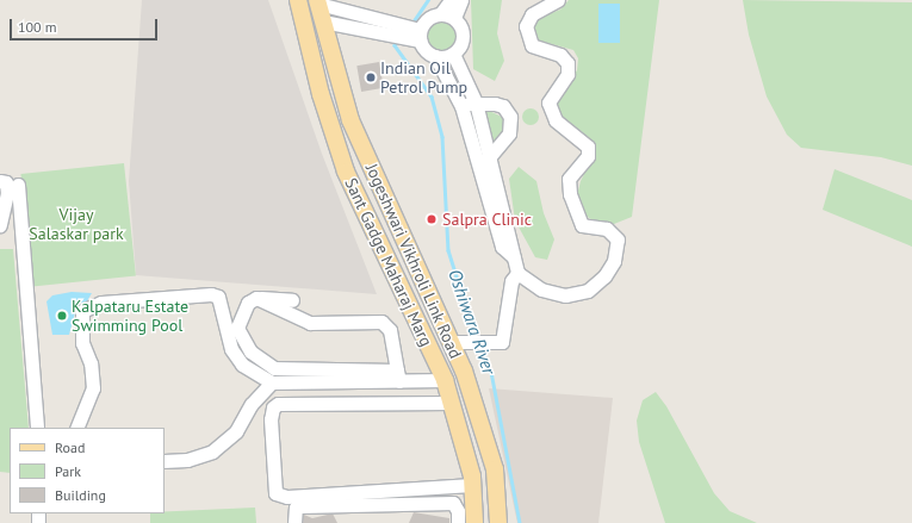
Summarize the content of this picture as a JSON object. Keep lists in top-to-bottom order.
{
  "streets": {
    "main road": ["Jogeshwari Vikhroli Link Road", "Sant Gadge Maharaj Marg"]
  },
  "water": ["Oshiwara River"],
  "parks": ["Vijay Salaskar park"],
  "places": ["Indian Oil Petrol Pump", "Salpra Clinic", "Kalpataru Estate Swimming Pool"],
  "legend": ["Road", "Park", "Building"],
  "scale_bar": "100 m"
}
